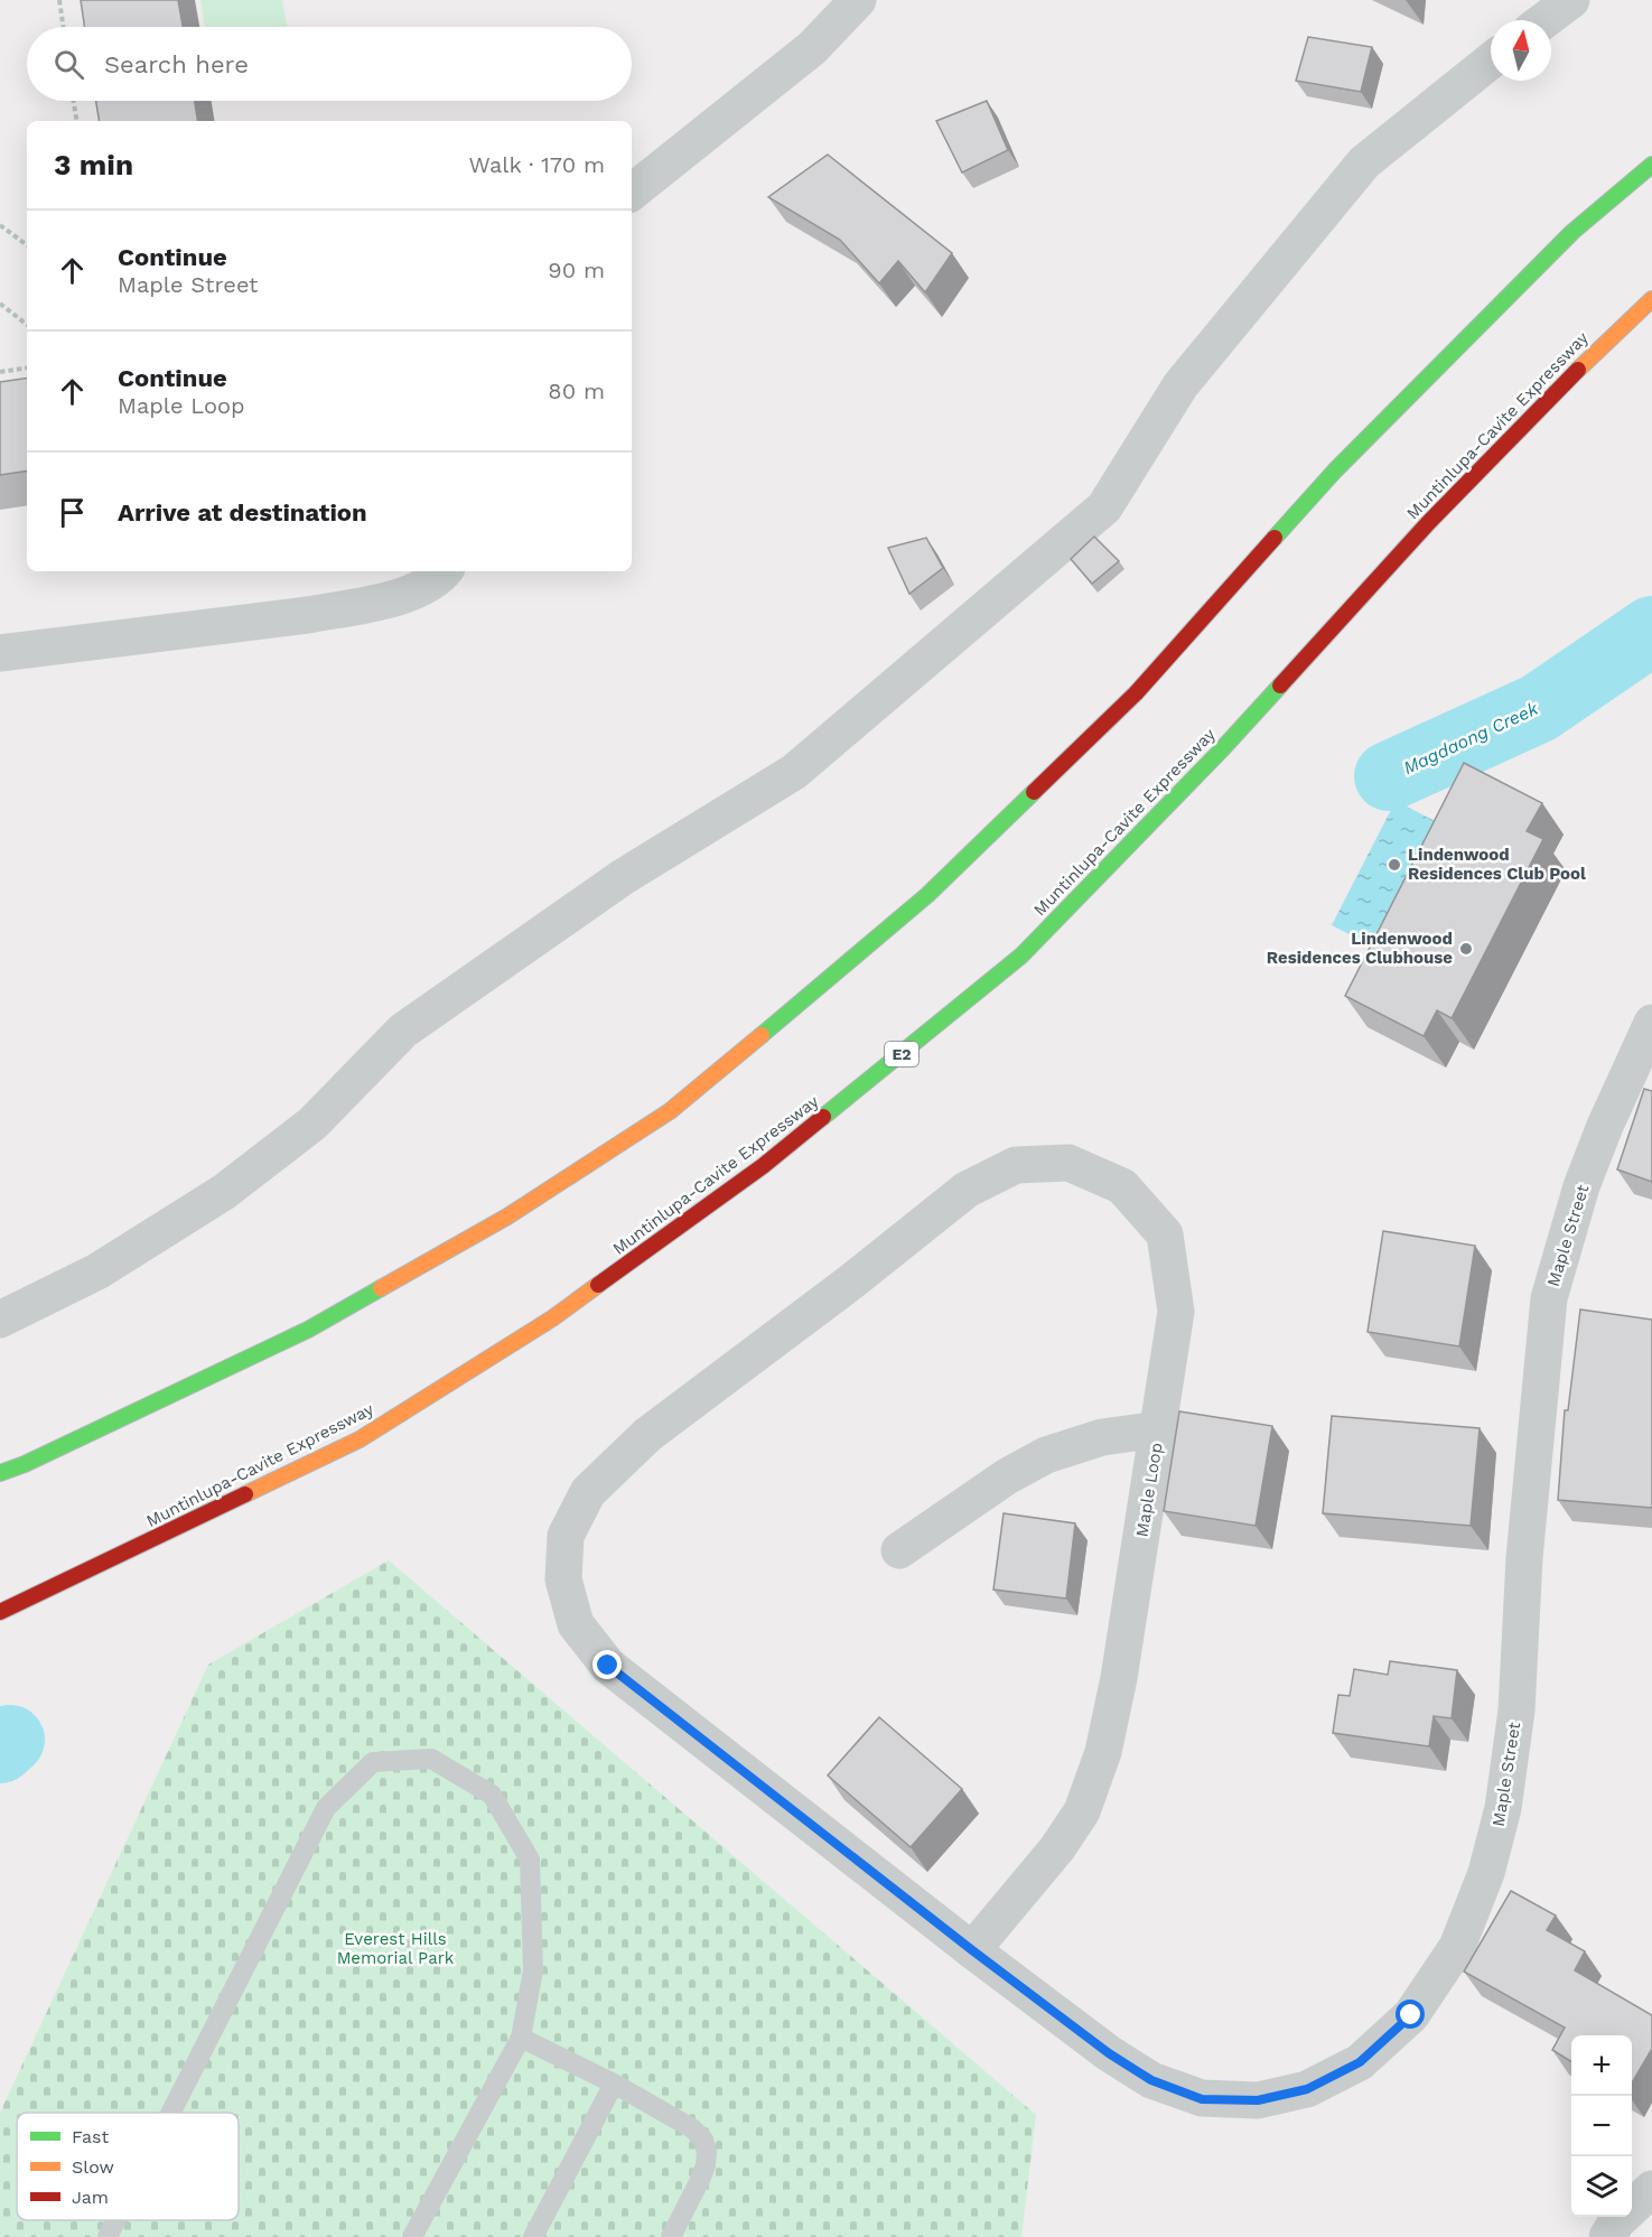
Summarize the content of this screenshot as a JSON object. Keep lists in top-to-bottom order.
{
  "streets": {
    "highway": ["Muntinlupa-Cavite Expressway", "E2"],
    "street": ["Maple Street", "Maple Loop"]
  },
  "crossings": [
    ["Maple Street", "Maple Loop"]
  ],
  "water": ["Magdaong Creek"],
  "parks": ["Everest Hills Memorial Park"],
  "places": ["Lindenwood Residences Club Pool", "Lindenwood Residences Clubhouse"],
  "legend": ["Fast", "Slow", "Jam"],
  "north": "top",
  "page": {
    "search": "Search here",
    "heading": ["3 min", "Walk · 170 m"],
    "list": [
      ["Continue", "Maple Street", "90 m"],
      ["Continue", "Maple Loop", "80 m"],
      "Arrive at destination"
    ],
    "map_buttons": ["+", "−"]
  }
}
